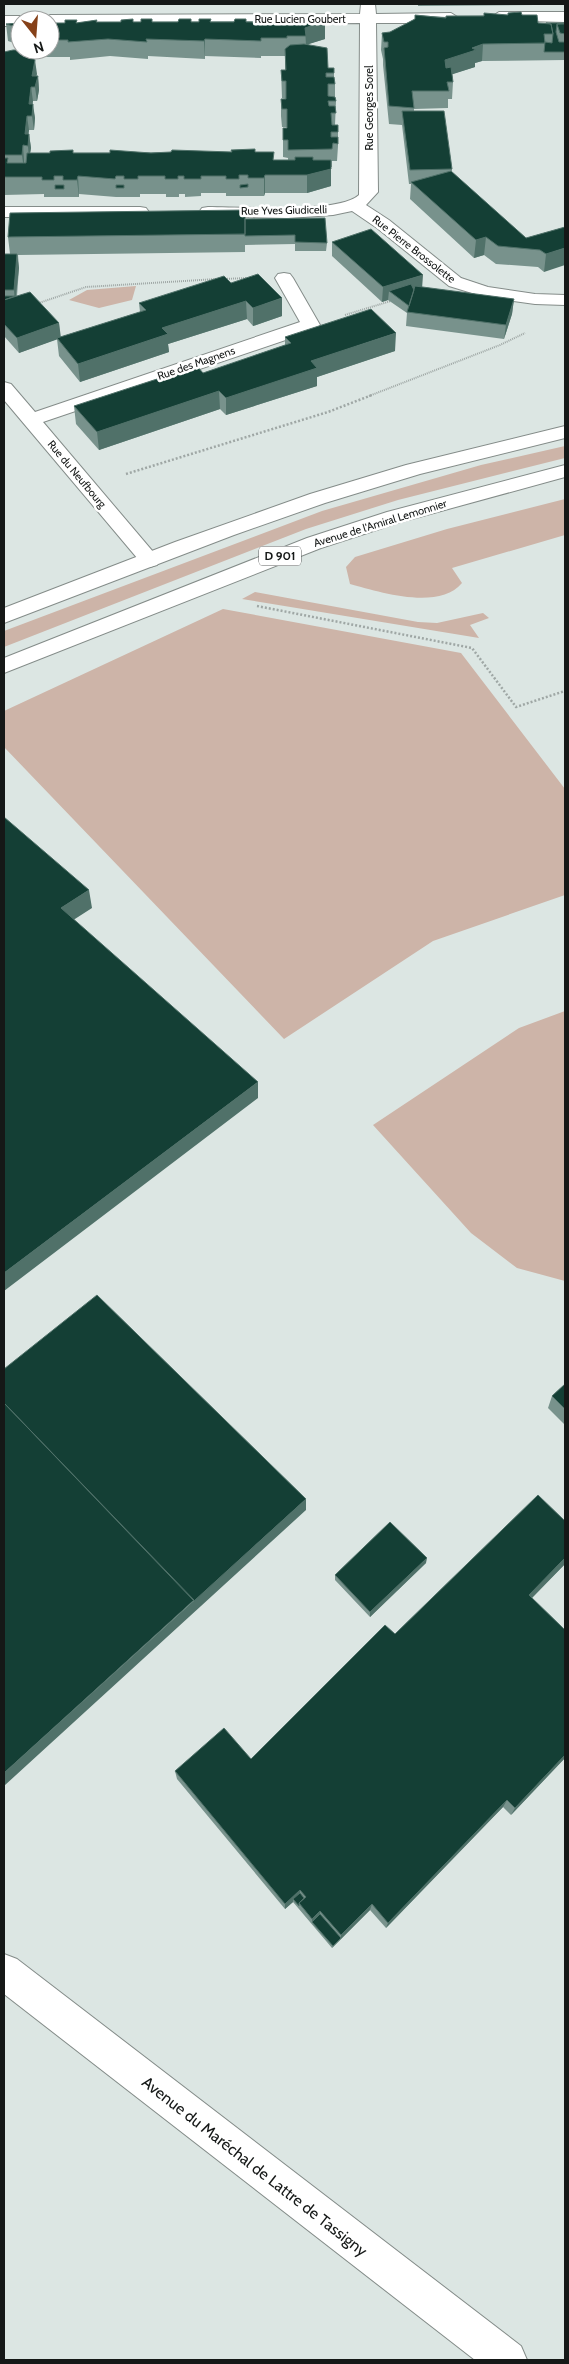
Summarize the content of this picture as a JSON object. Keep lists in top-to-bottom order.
{
  "streets": {
    "street": [
      "Rue Lucien Goubert",
      "Rue Georges Sorel",
      "Rue Yves Giudicelli",
      "Rue Pierre Brossolette",
      "Rue des Magnens",
      "Rue du Neufbourg",
      "Avenue de l'Amiral Lemonnier",
      "D 901",
      "Avenue du Maréchal de Lattre de Tassigny"
    ]
  },
  "crossings": [
    ["Rue Lucien Goubert", "Rue Georges Sorel"],
    ["Rue Georges Sorel", "Rue Yves Giudicelli"],
    ["Rue Georges Sorel", "Rue Pierre Brossolette"],
    ["Rue Yves Giudicelli", "Rue Pierre Brossolette"],
    ["Rue des Magnens", "Rue du Neufbourg"]
  ],
  "north": "bottom"
}
